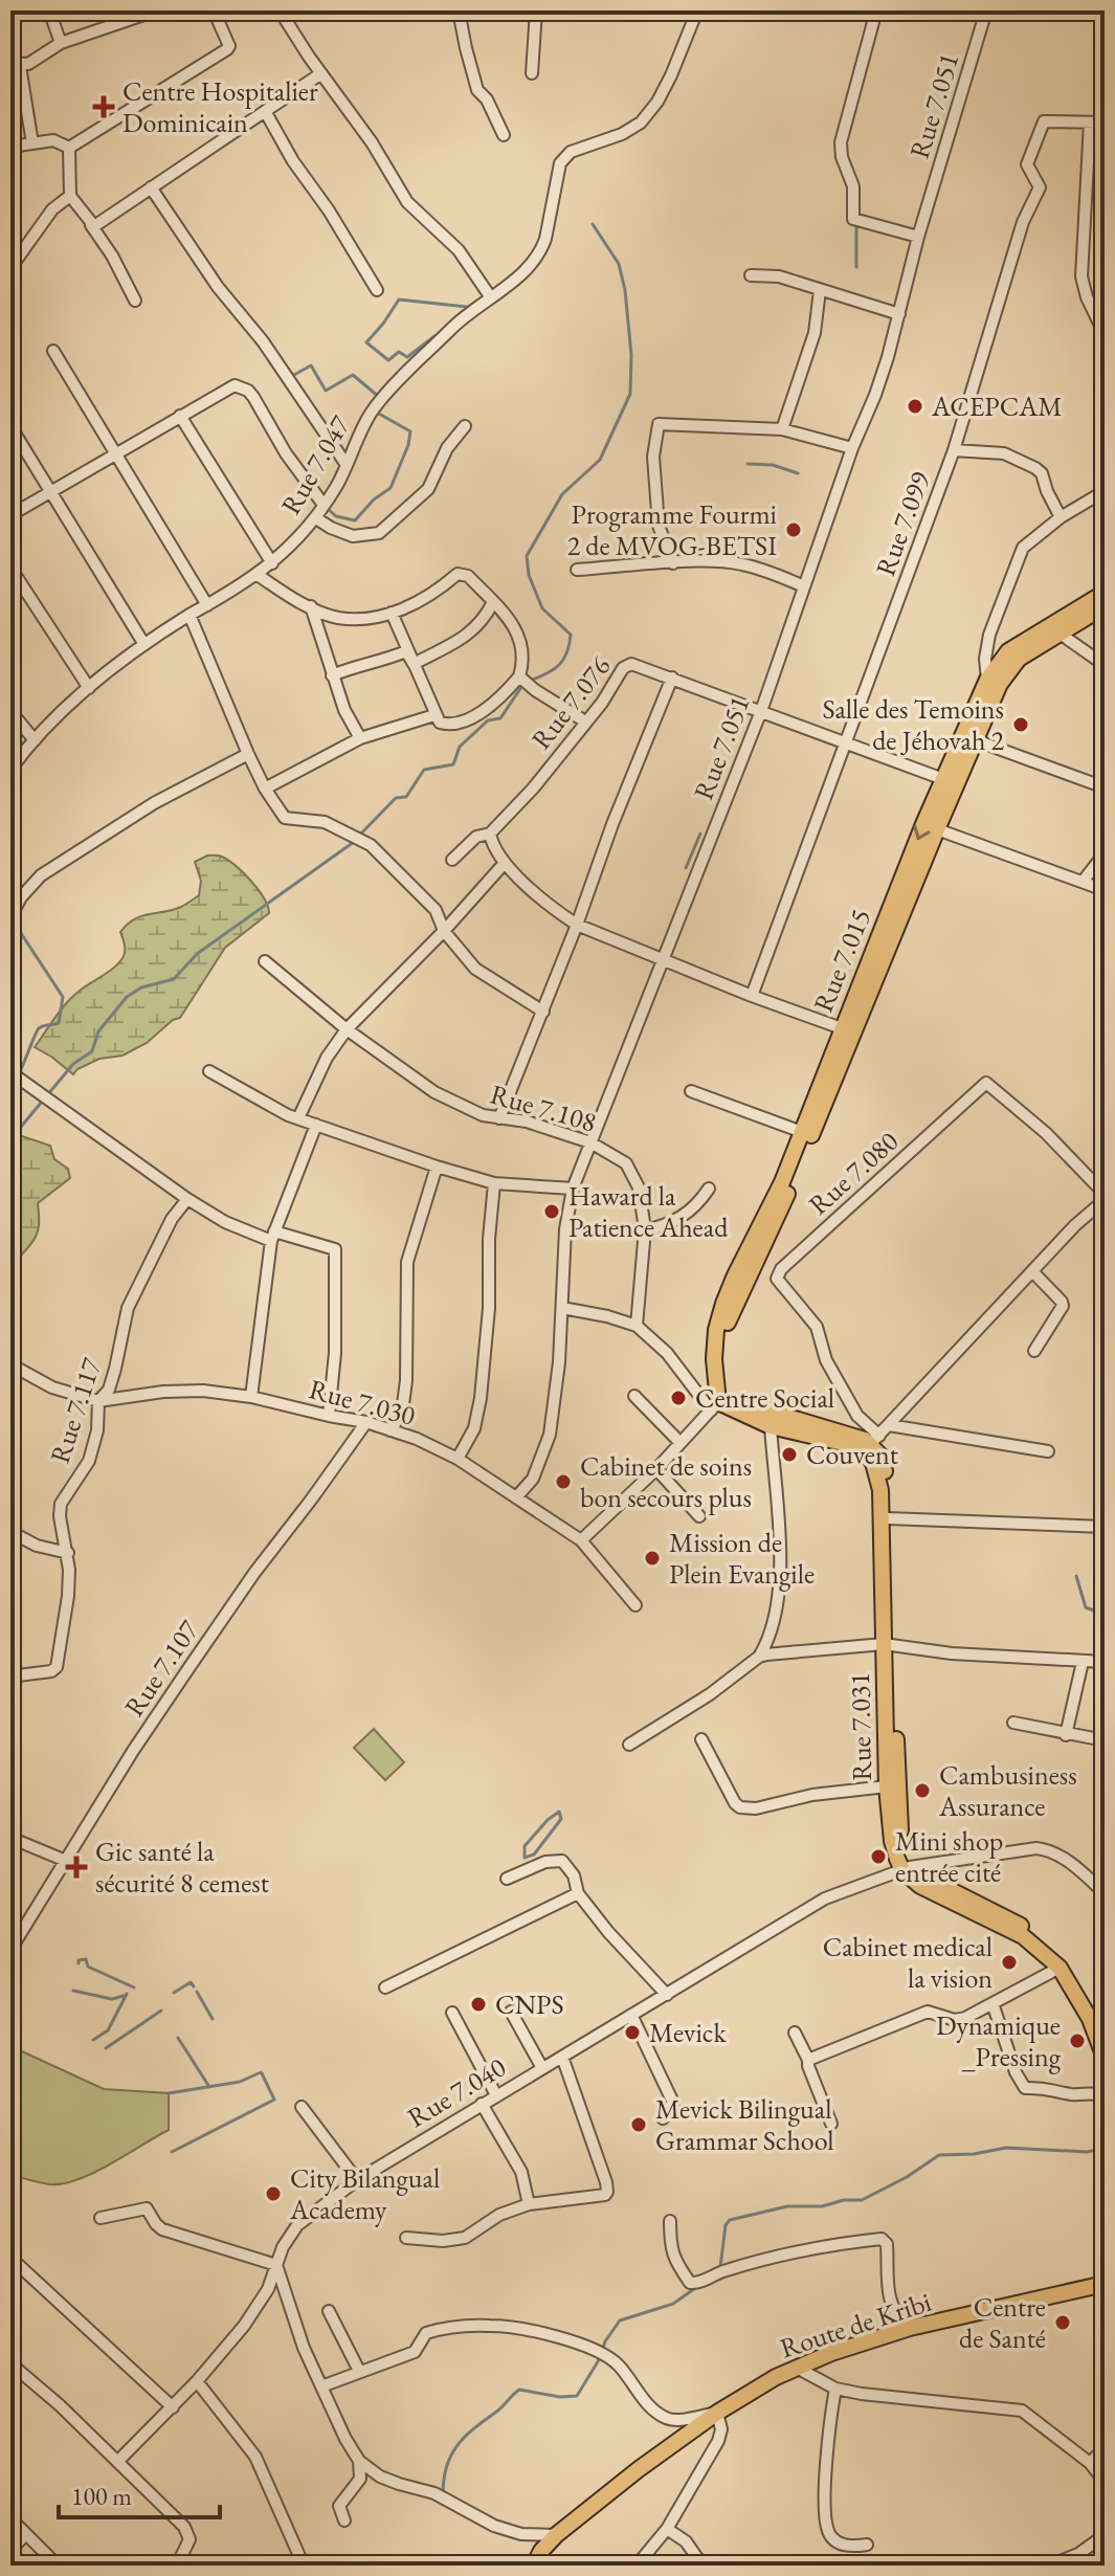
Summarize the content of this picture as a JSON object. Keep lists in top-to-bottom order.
{
  "streets": {
    "main road": ["Rue 7.015", "Rue 7.031", "Route de Kribi"],
    "street": [
      "Rue 7.051",
      "Rue 7.047",
      "Rue 7.099",
      "Rue 7.076",
      "Rue 7.108",
      "Rue 7.080",
      "Rue 7.030",
      "Rue 7.117",
      "Rue 7.107",
      "Rue 7.040"
    ]
  },
  "crossings": [
    ["Rue 7.051", "Rue 7.076"],
    ["Rue 7.051", "Rue 7.108"],
    ["Rue 7.051", "Rue 7.030"],
    ["Rue 7.099", "Rue 7.076"],
    ["Rue 7.076", "Rue 7.015"],
    ["Rue 7.015", "Rue 7.031"],
    ["Rue 7.080", "Rue 7.031"],
    ["Rue 7.030", "Rue 7.117"],
    ["Rue 7.030", "Rue 7.107"],
    ["Rue 7.031", "Rue 7.040"]
  ],
  "places": {
    "health": ["Centre Hospitalier Dominicain", "Gic santé la sécurité 8 cemest"],
    "other": [
      "ACEPCAM",
      "Programme Fourmi 2 de MVOG-BETSI",
      "Salle des Temoins de Jéhovah 2",
      "Haward la Patience Ahead",
      "Centre Social",
      "Couvent",
      "Cabinet de soins bon secours plus",
      "Mission de Plein Evangile",
      "Cambusiness Assurance",
      "Mini shop entrée cité",
      "Cabinet medical la vision",
      "CNPS",
      "Mevick",
      "Dynamique _Pressing",
      "Mevick Bilingual Grammar School",
      "City Bilangual Academy",
      "Centre de Santé"
    ]
  },
  "scale_bar": "100 m"
}
